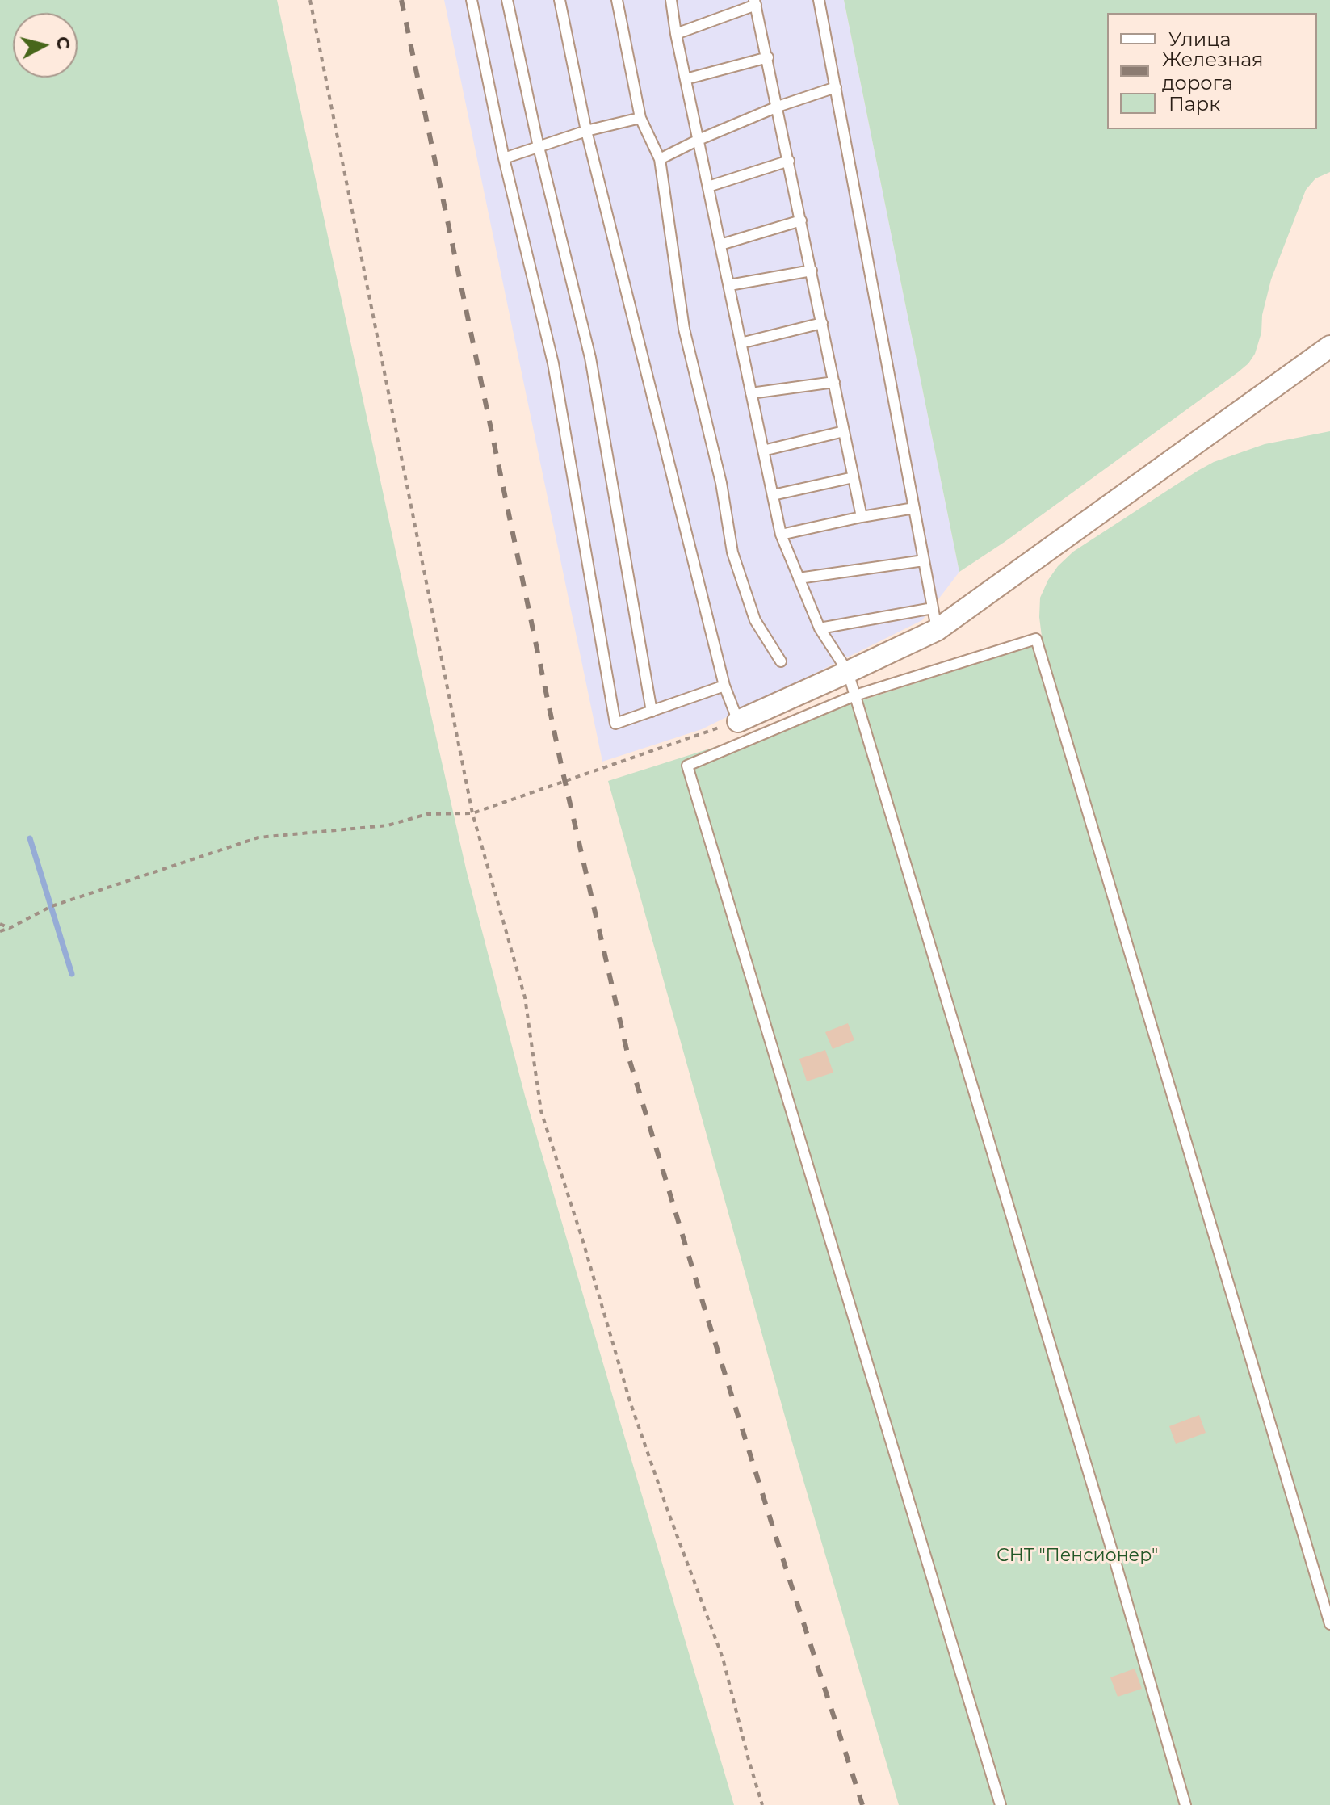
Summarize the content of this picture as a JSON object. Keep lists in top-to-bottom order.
{
  "parks": ["СНТ \"Пенсионер\""],
  "legend": ["Улица", "Железная дорога", "Парк"],
  "north": "right"
}
